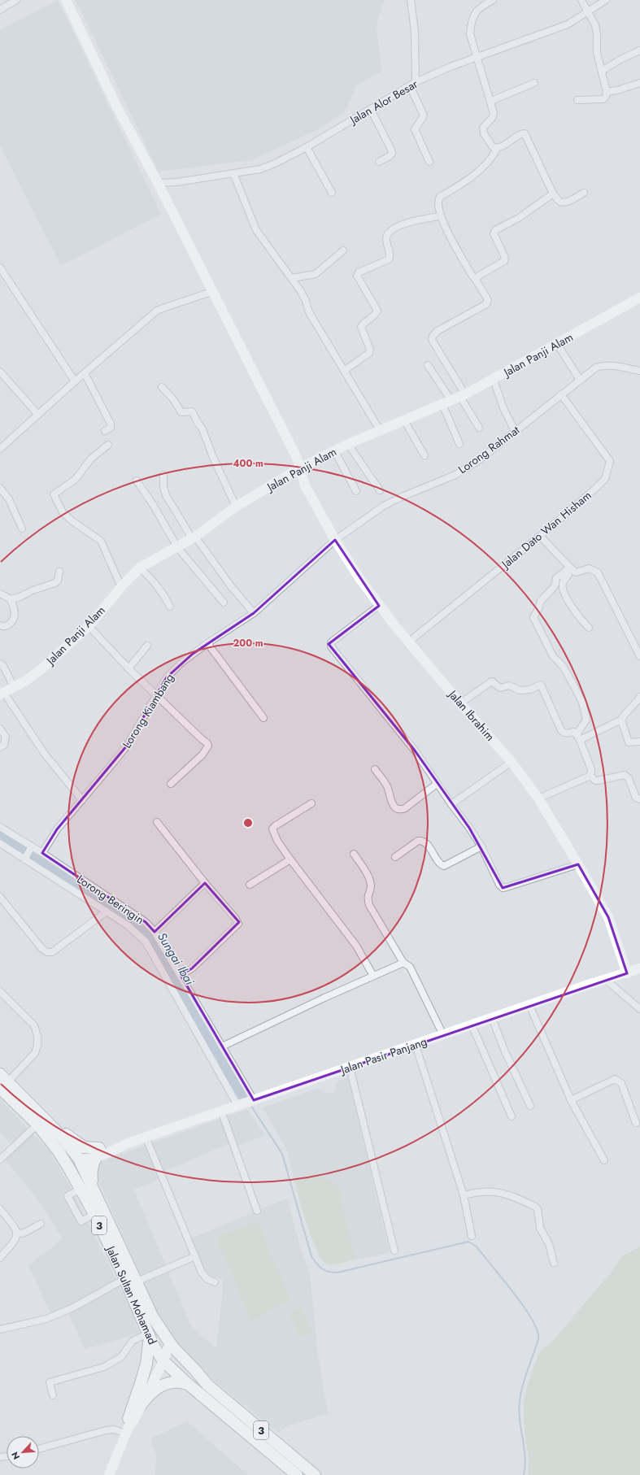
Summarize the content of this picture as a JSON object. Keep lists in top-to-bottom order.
{
  "streets": {
    "highway": ["3", "Jalan Sultan Mohamad"],
    "main road": ["Jalan Panji Alam", "Jalan Ibrahim", "Jalan Pasir Panjang"],
    "street": [
      "Jalan Alor Besar",
      "Lorong Rahmat",
      "Jalan Dato Wan Hisham",
      "Lorong Kiambang",
      "Lorong Beringin"
    ]
  },
  "crossings": [
    ["Jalan Alor Besar", "Jalan Ibrahim"],
    ["Jalan Panji Alam", "Jalan Ibrahim"],
    ["Lorong Rahmat", "Jalan Dato Wan Hisham"],
    ["Lorong Rahmat", "Lorong Kiambang"],
    ["Lorong Rahmat", "Jalan Ibrahim"],
    ["Jalan Dato Wan Hisham", "Jalan Ibrahim"],
    ["Lorong Kiambang", "Jalan Ibrahim"],
    ["Lorong Kiambang", "Lorong Beringin"],
    ["Jalan Ibrahim", "Jalan Pasir Panjang"],
    ["Lorong Beringin", "Jalan Pasir Panjang"],
    ["Jalan Pasir Panjang", "Jalan Sultan Mohamad"],
    ["3", "Jalan Sultan Mohamad"]
  ],
  "water": ["Sungai Ibai"],
  "north": "bottom left",
  "rings": ["400 m", "200 m"]
}
